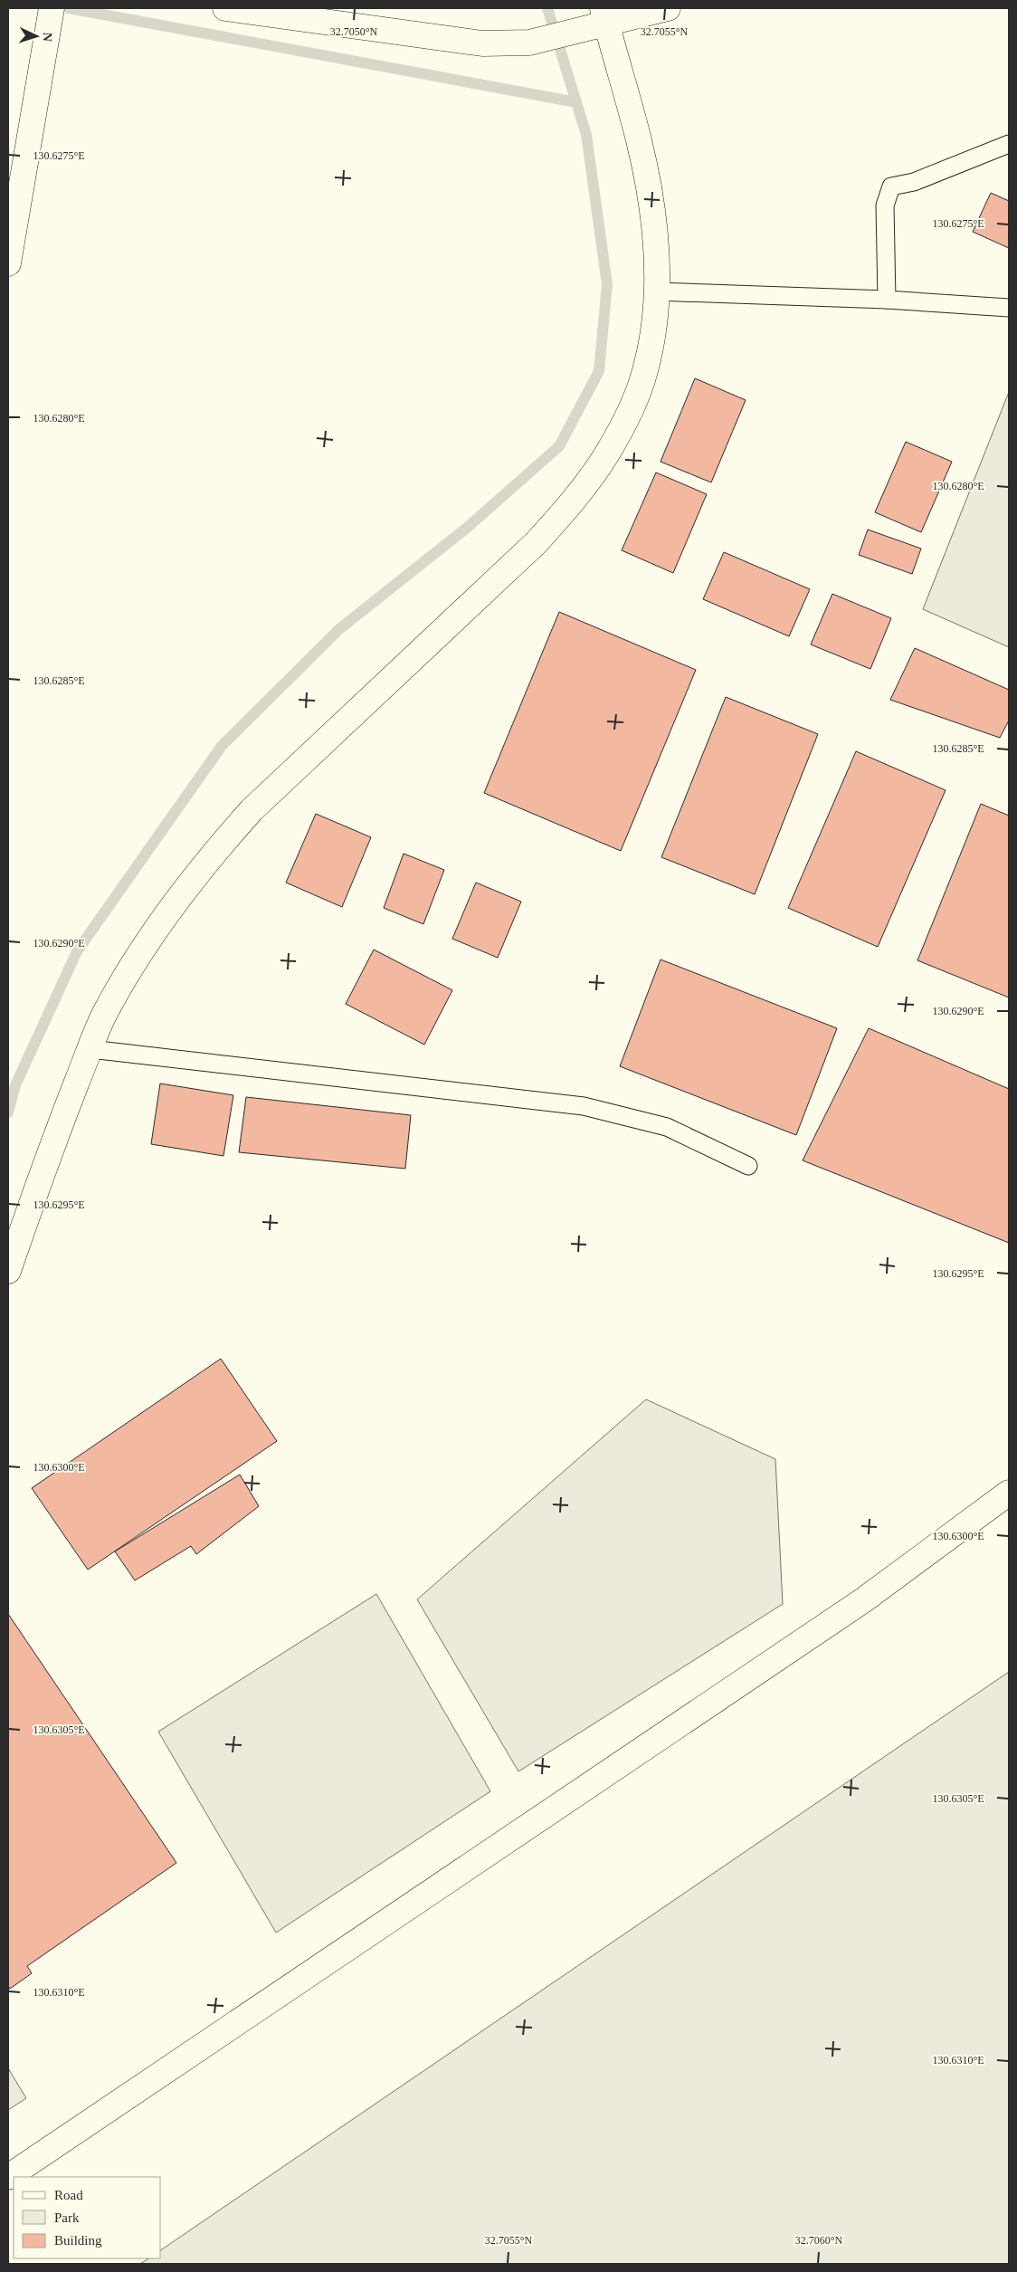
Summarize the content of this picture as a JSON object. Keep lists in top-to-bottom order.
{
  "legend": ["Road", "Park", "Building"],
  "north": "right",
  "coordinates": [
    "32.7050°N",
    "32.7055°N",
    "130.6275°E",
    "130.6280°E",
    "130.6285°E",
    "130.6290°E",
    "130.6295°E",
    "130.6300°E",
    "130.6305°E",
    "130.6310°E",
    "32.7060°N"
  ]
}
